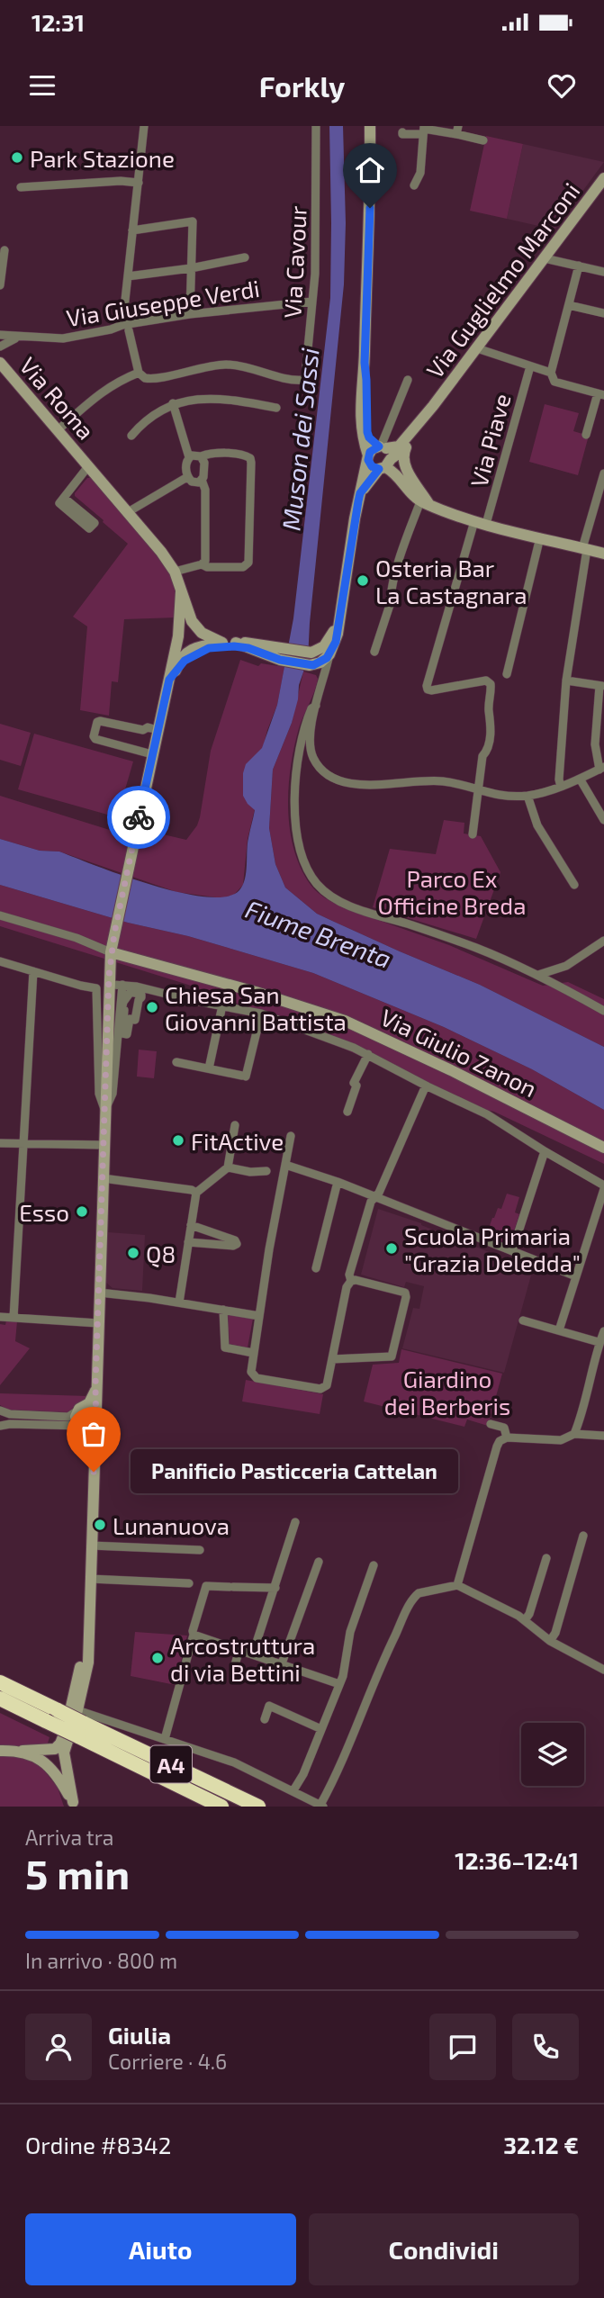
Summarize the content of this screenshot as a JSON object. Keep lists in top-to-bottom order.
{
  "streets": {
    "highway": ["A4"],
    "main road": ["Via Guglielmo Marconi", "Via Roma", "Via Giulio Zanon"],
    "street": ["Via Cavour", "Via Giuseppe Verdi", "Via Piave"]
  },
  "crossings": [
    ["Via Cavour", "Via Giuseppe Verdi"]
  ],
  "water": ["Muson dei Sassi", "Fiume Brenta"],
  "parks": ["Parco Ex Officine Breda", "Giardino dei Berberis"],
  "places": [
    "Park Stazione",
    "Osteria Bar La Castagnara",
    "Chiesa San Giovanni Battista",
    "FitActive",
    "Esso",
    "Scuola Primaria \"Grazia Deledda\"",
    "Q8",
    "Panificio Pasticceria Cattelan",
    "Lunanuova",
    "Arcostruttura di via Bettini"
  ],
  "page": {
    "status": "12:31",
    "header": "Forkly",
    "bubble": "Panificio Pasticceria Cattelan",
    "heading": ["5 min", "Arriva tra", "12:36–12:41"],
    "panel": [
      "Giulia",
      "Corriere · 4.6",
      "Ordine #8342",
      "32.12 €"
    ],
    "bar": "In arrivo · 800 m",
    "buttons": ["Aiuto", "Condividi"]
  }
}
